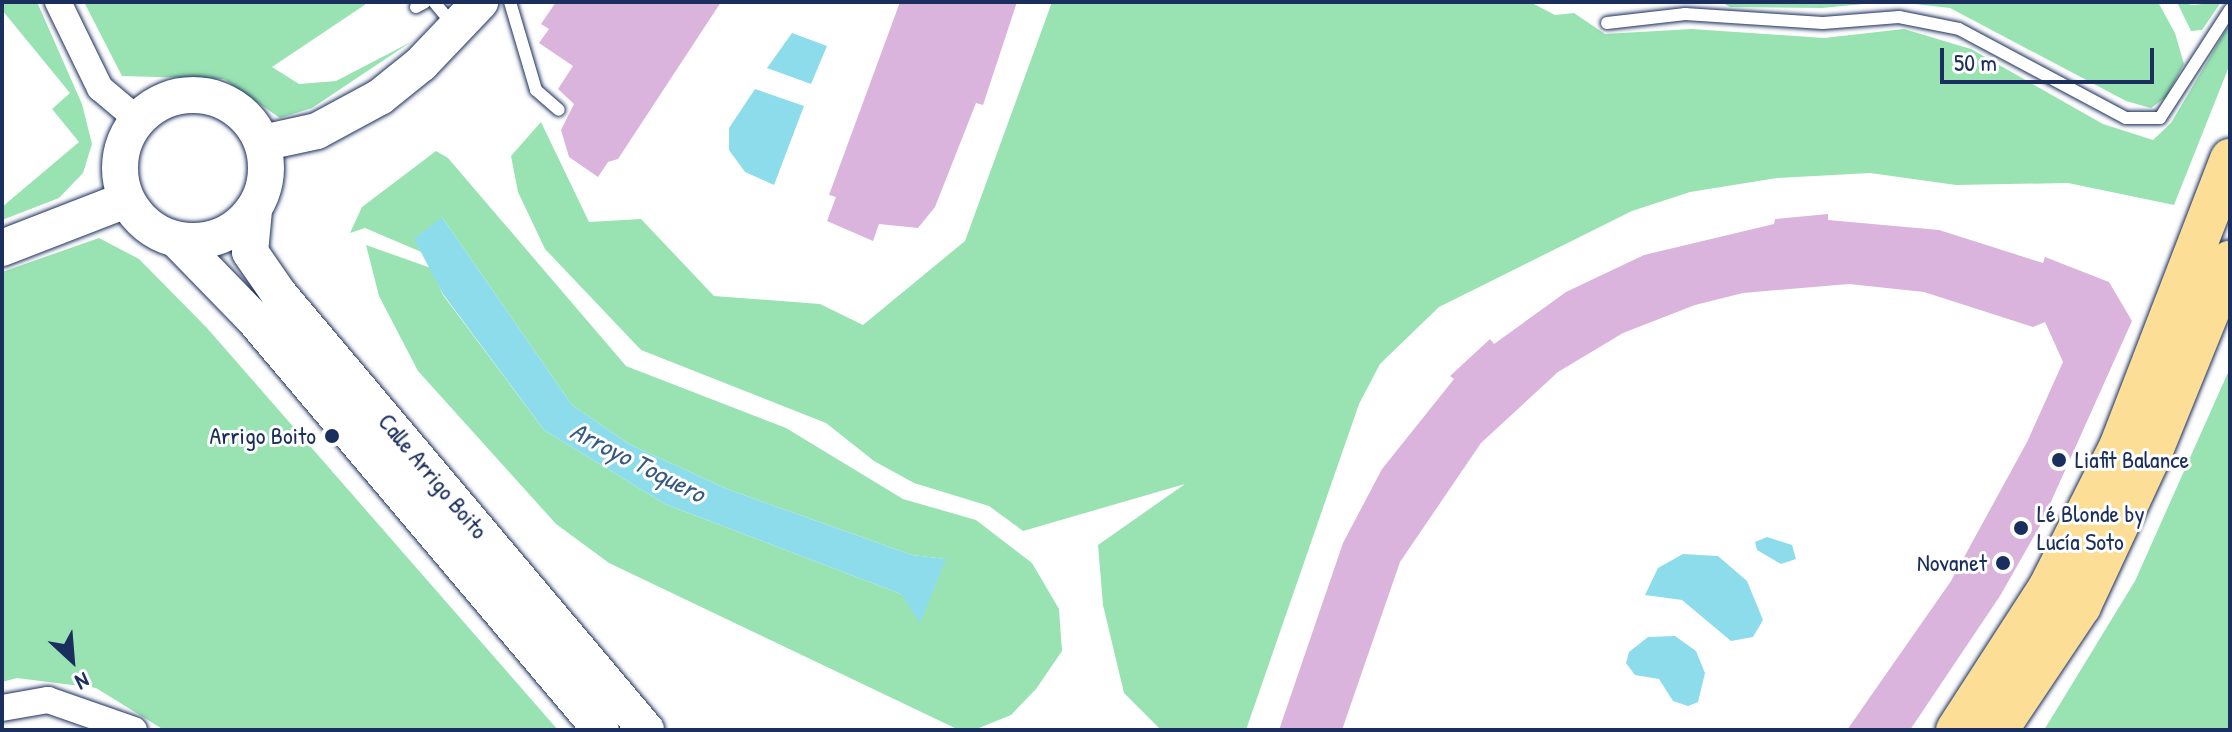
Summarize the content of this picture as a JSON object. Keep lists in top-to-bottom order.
{
  "streets": {
    "main road": ["Calle Arrigo Boito"]
  },
  "water": ["Arroyo Toquero"],
  "places": [
    "Arrigo Boito",
    "Liafit Balance",
    "Lé Blonde by Lucía Soto",
    "Novanet"
  ],
  "scale_bar": "50 m",
  "north": "bottom right"
}
